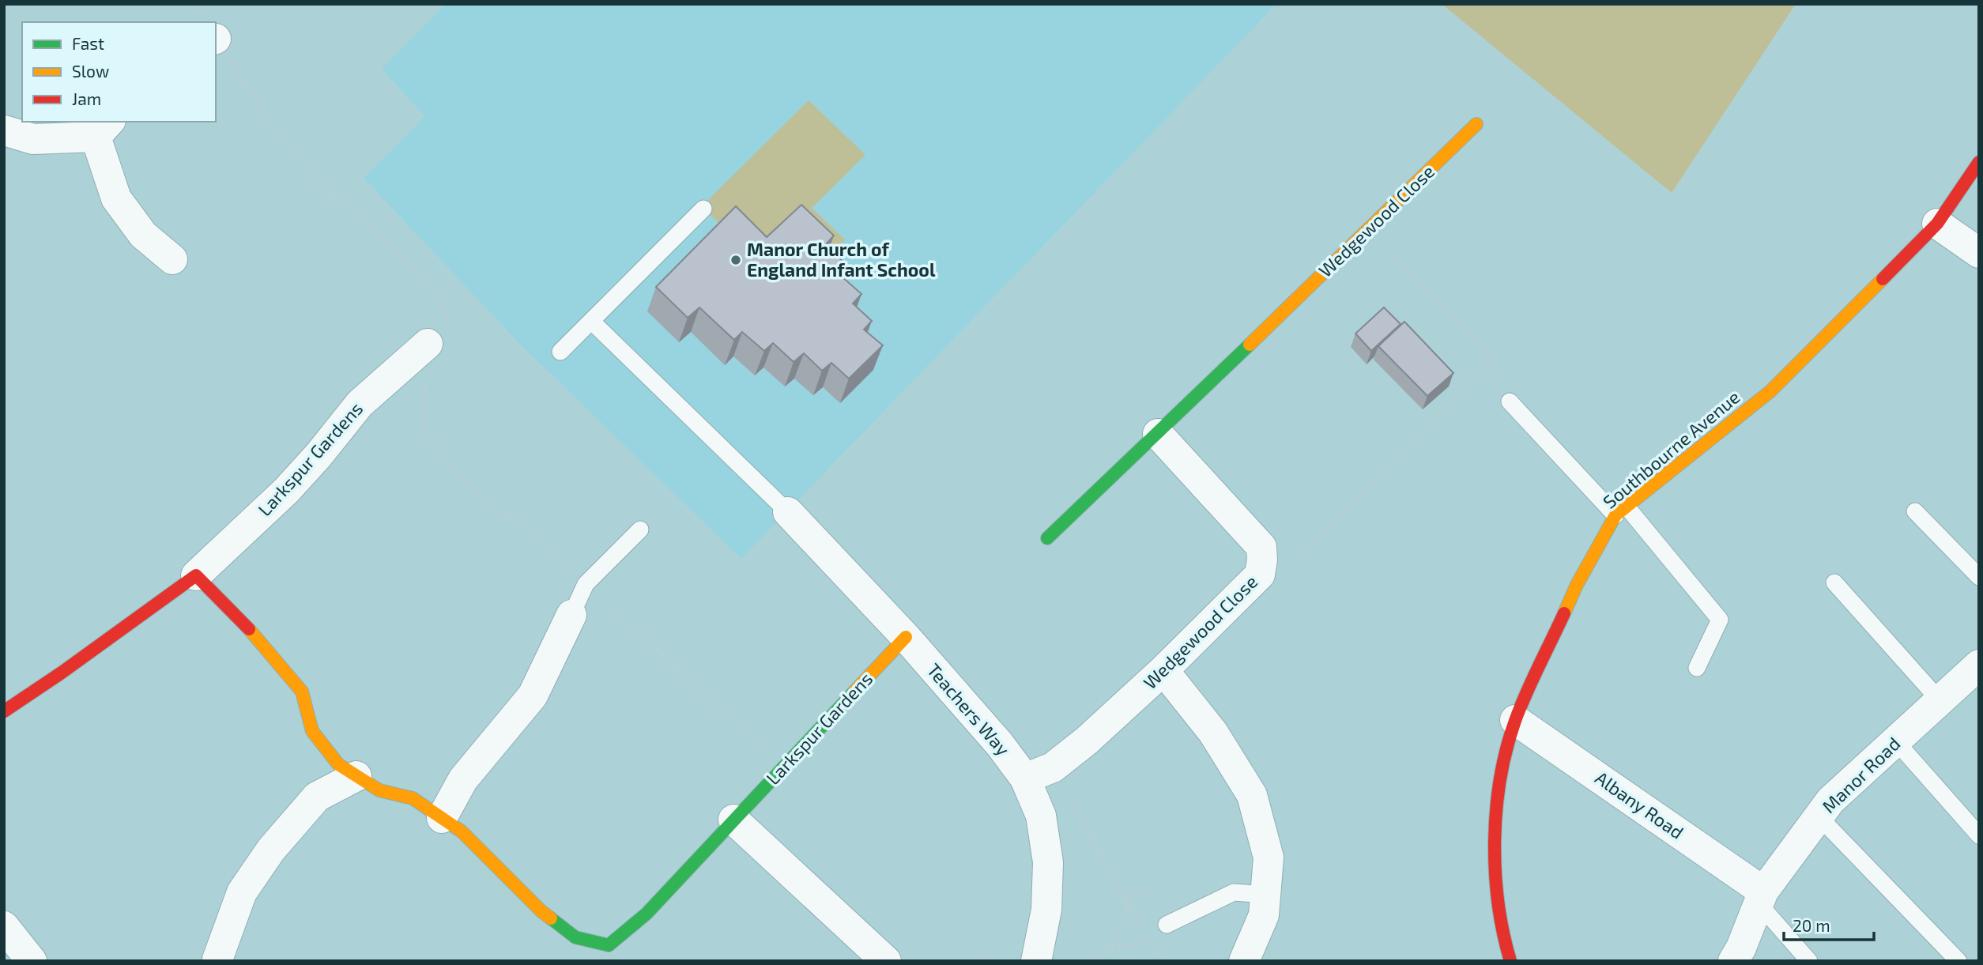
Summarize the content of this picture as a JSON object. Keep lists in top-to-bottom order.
{
  "streets": {
    "street": [
      "Wedgewood Close",
      "Southbourne Avenue",
      "Larkspur Gardens",
      "Teachers Way",
      "Manor Road",
      "Albany Road"
    ]
  },
  "crossings": [
    ["Wedgewood Close", "Teachers Way"],
    ["Southbourne Avenue", "Albany Road"],
    ["Larkspur Gardens", "Teachers Way"],
    ["Manor Road", "Albany Road"]
  ],
  "places": ["Manor Church of England Infant School"],
  "legend": ["Fast", "Slow", "Jam"],
  "scale_bar": "20 m"
}
